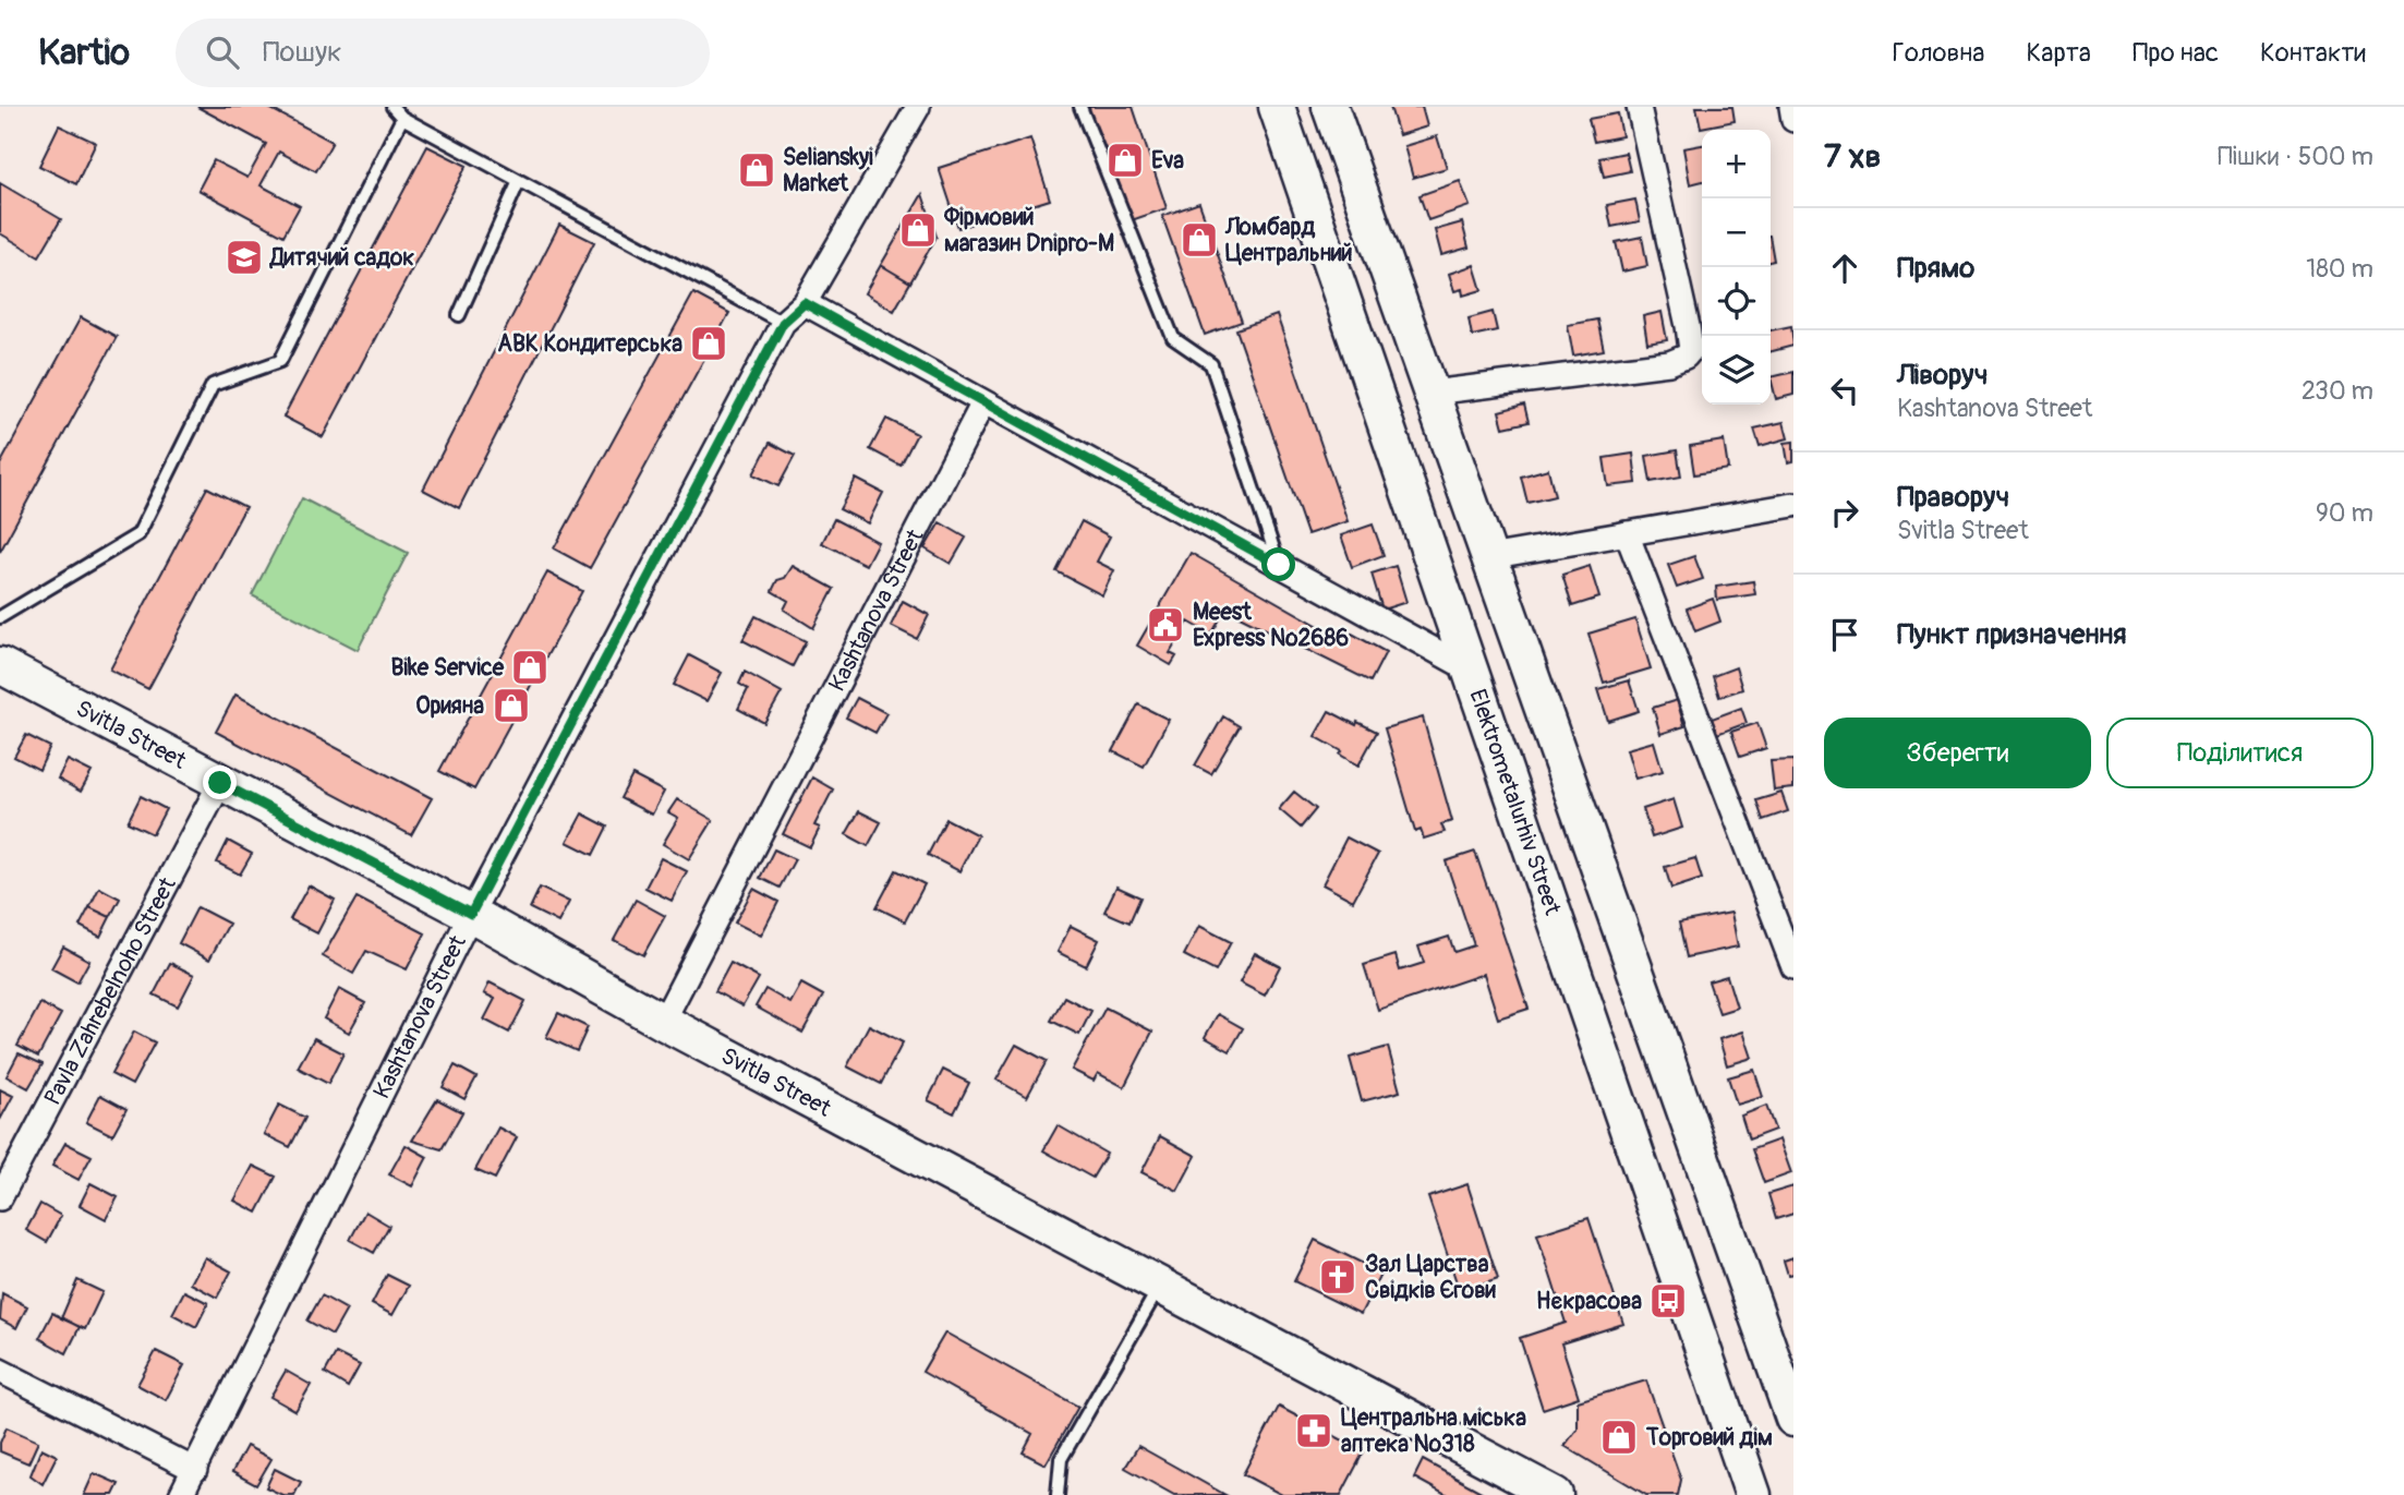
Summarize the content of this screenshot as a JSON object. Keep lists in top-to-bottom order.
{
  "streets": {
    "main road": ["Svitla Street", "Elektrometalurhiv Street"],
    "street": ["Kashtanova Street", "Pavla Zahrebelnoho Street"]
  },
  "crossings": [
    ["Kashtanova Street", "Svitla Street"],
    ["Svitla Street", "Pavla Zahrebelnoho Street"]
  ],
  "places": {
    "shop": [
      "Eva",
      "Selianskyi Market",
      "Фірмовий магазин Dnipro-M",
      "Ломбард Центральний",
      "АВК Кондитерська",
      "Bike Service",
      "Орияна",
      "Торговий дім"
    ],
    "school or university": ["Дитячий садок"],
    "public building": ["Meest Express №2686"],
    "church": ["Зал Царства Свідків Єгови"],
    "bus stop": ["Нєкрасова"],
    "pharmacy": ["Центральна міська аптека №318"]
  },
  "page": {
    "header": "Kartio",
    "search": "Пошук",
    "nav": [
      "Головна",
      "Карта",
      "Про нас",
      "Контакти"
    ],
    "heading": ["7 хв", "Пішки · 500 m"],
    "map_buttons": ["+", "−"],
    "list": [
      ["Прямо", "180 m"],
      ["Ліворуч", "Kashtanova Street", "230 m"],
      ["Праворуч", "Svitla Street", "90 m"],
      "Пункт призначення"
    ],
    "buttons": ["Зберегти", "Поділитися"]
  }
}
